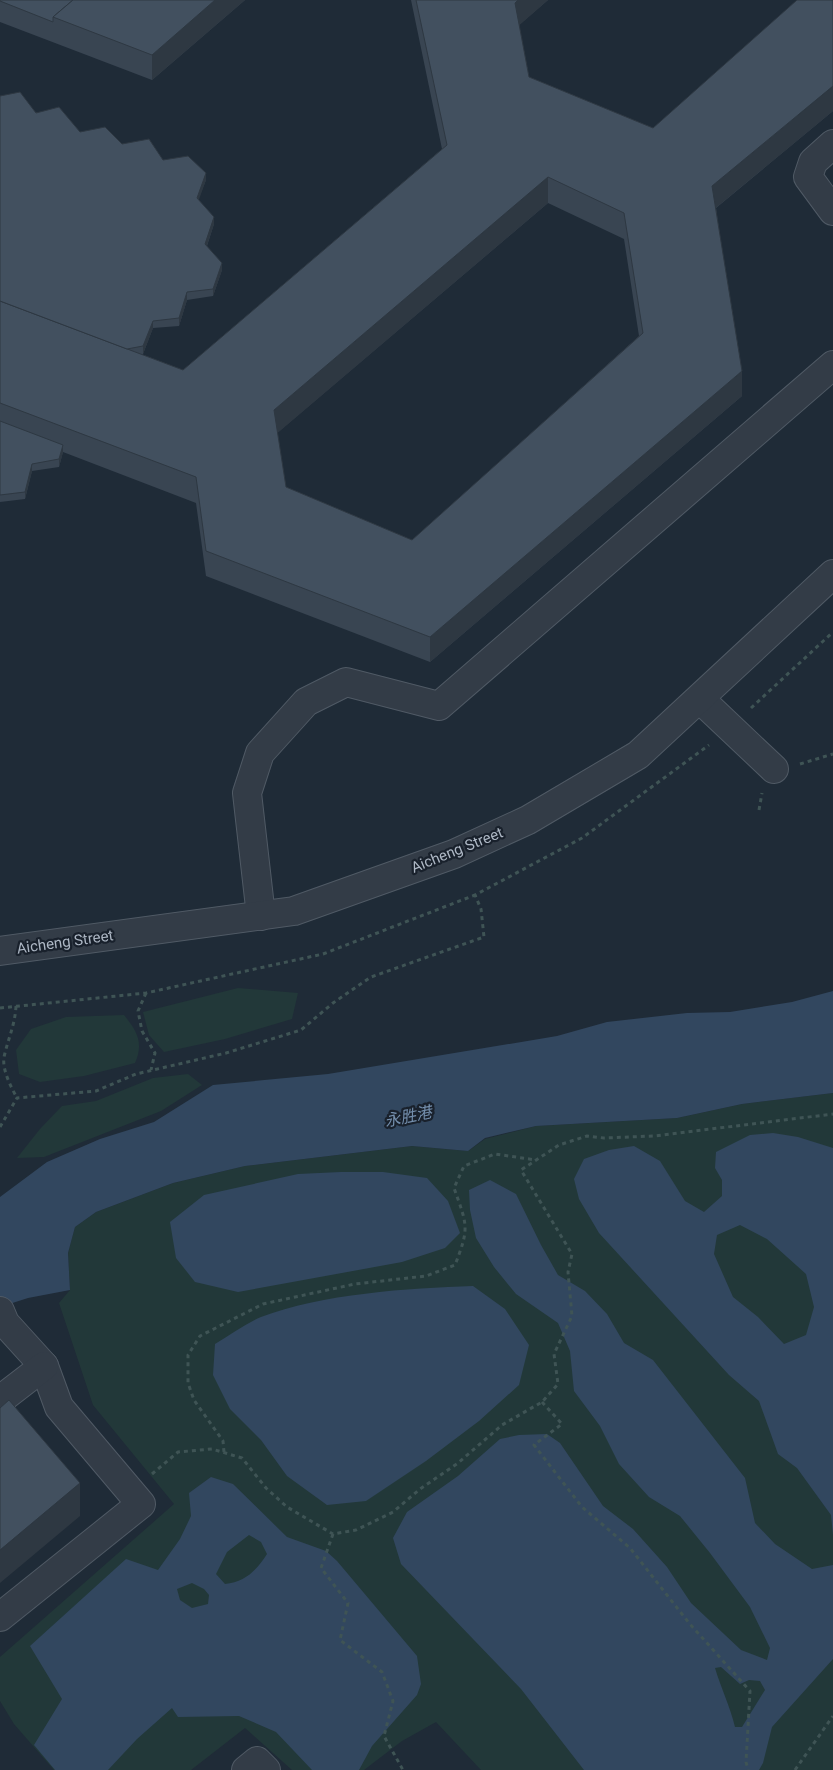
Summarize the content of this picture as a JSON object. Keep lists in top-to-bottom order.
{
  "streets": {
    "street": ["Aicheng Street"]
  },
  "water": ["永胜港"]
}
